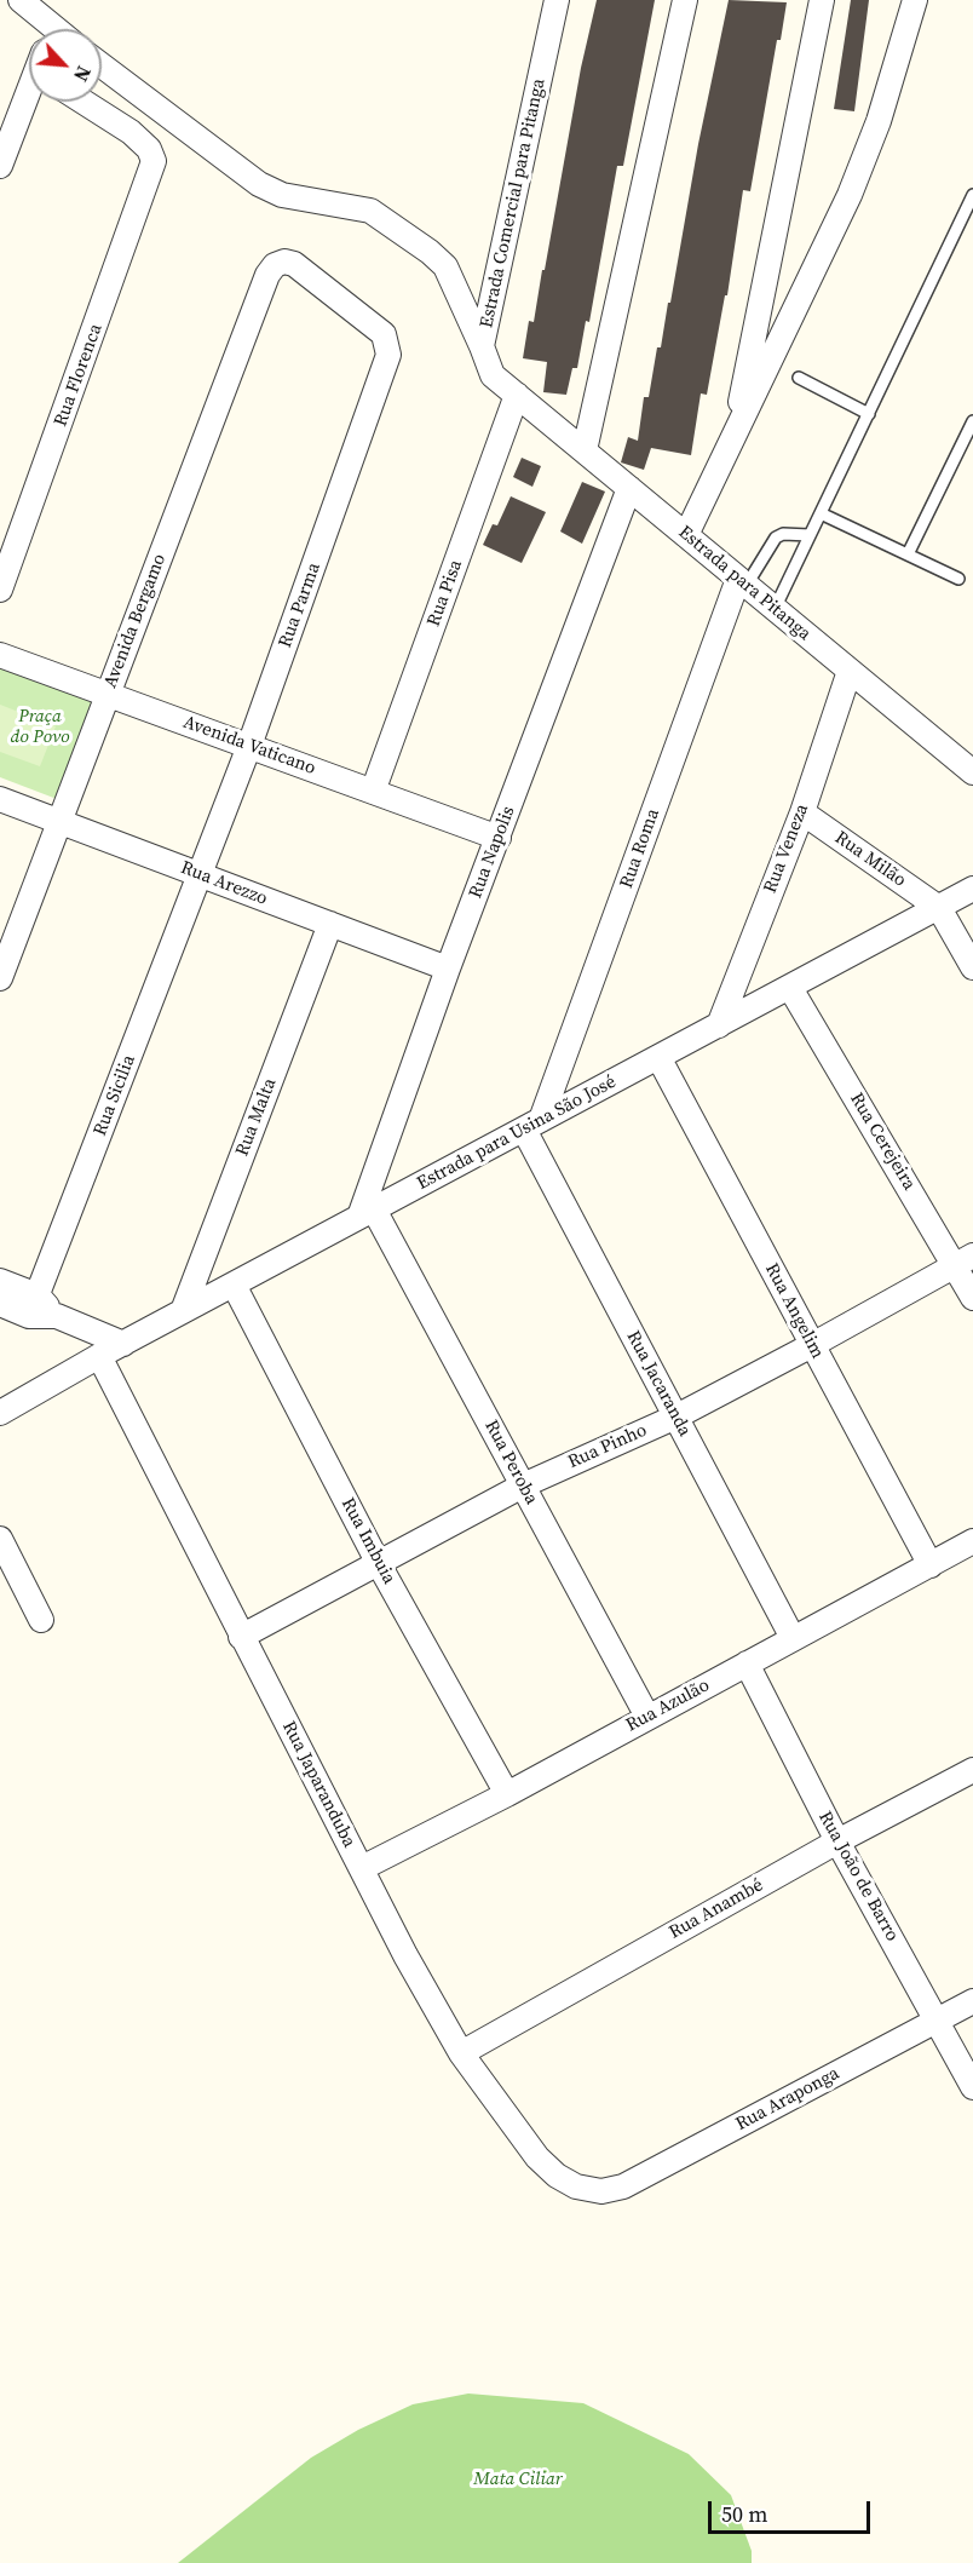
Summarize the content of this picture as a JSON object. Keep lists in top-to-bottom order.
{
  "streets": {
    "street": [
      "Estrada Comercial para Pitanga",
      "Rua Florenca",
      "Estrada para Pitanga",
      "Rua Pisa",
      "Rua Parma",
      "Avenida Bergamo",
      "Avenida Vaticano",
      "Rua Roma",
      "Rua Veneza",
      "Rua Napolis",
      "Rua Milão",
      "Rua Arezzo",
      "Rua Sicilia",
      "Rua Malta",
      "Estrada para Usina São José",
      "Rua Cerejeira",
      "Rua Angelim",
      "Rua Jacaranda",
      "Rua Pinho",
      "Rua Peroba",
      "Rua Imbuia",
      "Rua Azulão",
      "Rua Japaranduba",
      "Rua João de Barro",
      "Rua Anambé",
      "Rua Araponga"
    ]
  },
  "crossings": [
    ["Estrada Comercial para Pitanga", "Estrada para Pitanga"],
    ["Estrada Comercial para Pitanga", "Rua Pisa"],
    ["Estrada para Pitanga", "Rua Pisa"],
    ["Estrada para Pitanga", "Rua Roma"],
    ["Estrada para Pitanga", "Rua Veneza"],
    ["Estrada para Pitanga", "Rua Napolis"],
    ["Rua Pisa", "Avenida Vaticano"],
    ["Rua Parma", "Avenida Bergamo"],
    ["Rua Parma", "Avenida Vaticano"],
    ["Rua Parma", "Rua Arezzo"],
    ["Rua Parma", "Rua Sicilia"],
    ["Avenida Bergamo", "Avenida Vaticano"],
    ["Avenida Bergamo", "Rua Arezzo"],
    ["Avenida Vaticano", "Rua Napolis"],
    ["Rua Roma", "Estrada para Usina São José"],
    ["Rua Roma", "Rua Jacaranda"],
    ["Rua Veneza", "Rua Milão"],
    ["Rua Veneza", "Estrada para Usina São José"],
    ["Rua Napolis", "Rua Arezzo"],
    ["Rua Napolis", "Estrada para Usina São José"],
    ["Rua Napolis", "Rua Peroba"],
    ["Rua Milão", "Estrada para Usina São José"],
    ["Rua Arezzo", "Rua Sicilia"],
    ["Rua Arezzo", "Rua Malta"],
    ["Rua Malta", "Estrada para Usina São José"],
    ["Estrada para Usina São José", "Rua Cerejeira"],
    ["Estrada para Usina São José", "Rua Angelim"],
    ["Estrada para Usina São José", "Rua Jacaranda"],
    ["Estrada para Usina São José", "Rua Peroba"],
    ["Estrada para Usina São José", "Rua Imbuia"],
    ["Rua Cerejeira", "Rua Pinho"],
    ["Rua Angelim", "Rua Pinho"],
    ["Rua Angelim", "Rua Azulão"],
    ["Rua Jacaranda", "Rua Pinho"],
    ["Rua Jacaranda", "Rua Azulão"],
    ["Rua Pinho", "Rua Peroba"],
    ["Rua Pinho", "Rua Imbuia"],
    ["Rua Pinho", "Rua Japaranduba"],
    ["Rua Peroba", "Rua Azulão"],
    ["Rua Imbuia", "Rua Azulão"],
    ["Rua Azulão", "Rua Japaranduba"],
    ["Rua Azulão", "Rua João de Barro"],
    ["Rua Japaranduba", "Rua Anambé"],
    ["Rua Japaranduba", "Rua Araponga"],
    ["Rua João de Barro", "Rua Anambé"],
    ["Rua João de Barro", "Rua Araponga"]
  ],
  "parks": ["Praça do Povo", "Mata Ciliar"],
  "scale_bar": "50 m",
  "north": "bottom right"
}
